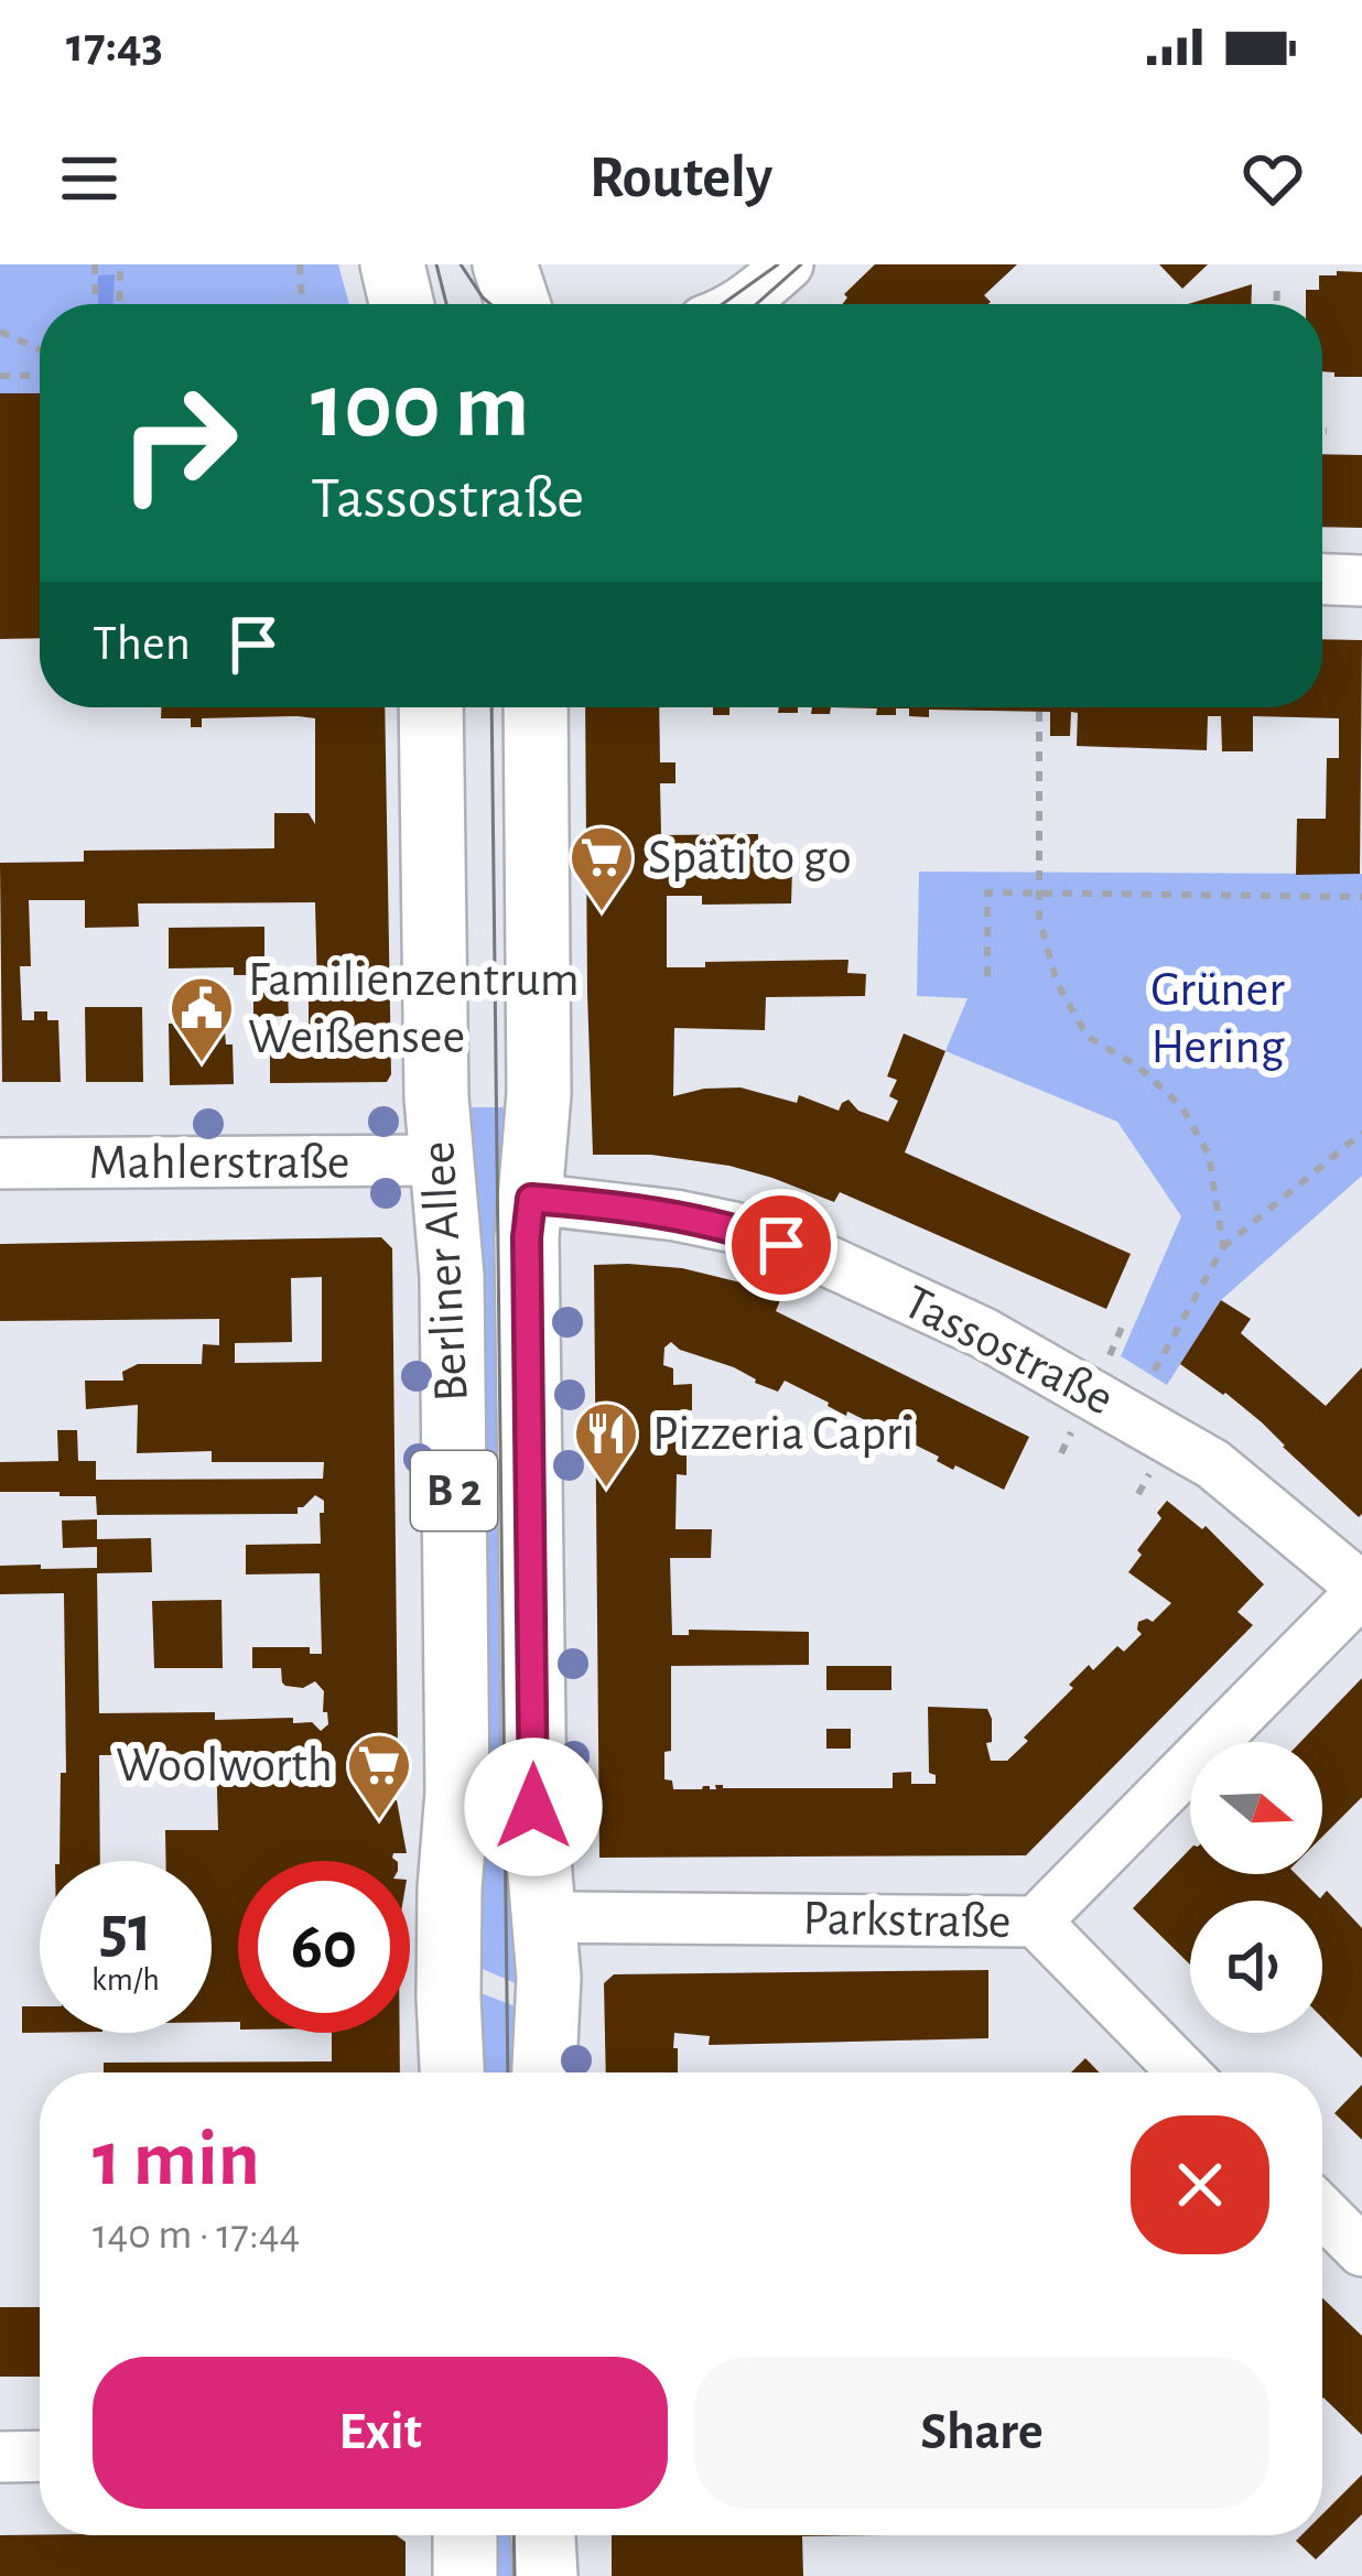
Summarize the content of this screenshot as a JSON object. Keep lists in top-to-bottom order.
{
  "streets": {
    "main road": ["Berliner Allee", "B 2"],
    "street": ["Mahlerstraße", "Tassostraße", "Parkstraße"]
  },
  "crossings": [
    ["Mahlerstraße", "Berliner Allee"],
    ["Berliner Allee", "Tassostraße"],
    ["Berliner Allee", "Parkstraße"]
  ],
  "parks": ["Grüner Hering"],
  "places": {
    "supermarket": ["Späti to go", "Woolworth"],
    "public building": ["Familienzentrum Weißensee"],
    "restaurant": ["Pizzeria Capri"]
  },
  "north": "right",
  "page": {
    "status": "17:43",
    "header": "Routely",
    "turn": ["100 m", "Tassostraße"],
    "then": "Then",
    "speed": "51 km/h",
    "limit": "60",
    "heading": ["1 min", "140 m · 17:44"],
    "buttons": ["Exit", "Share"]
  }
}
